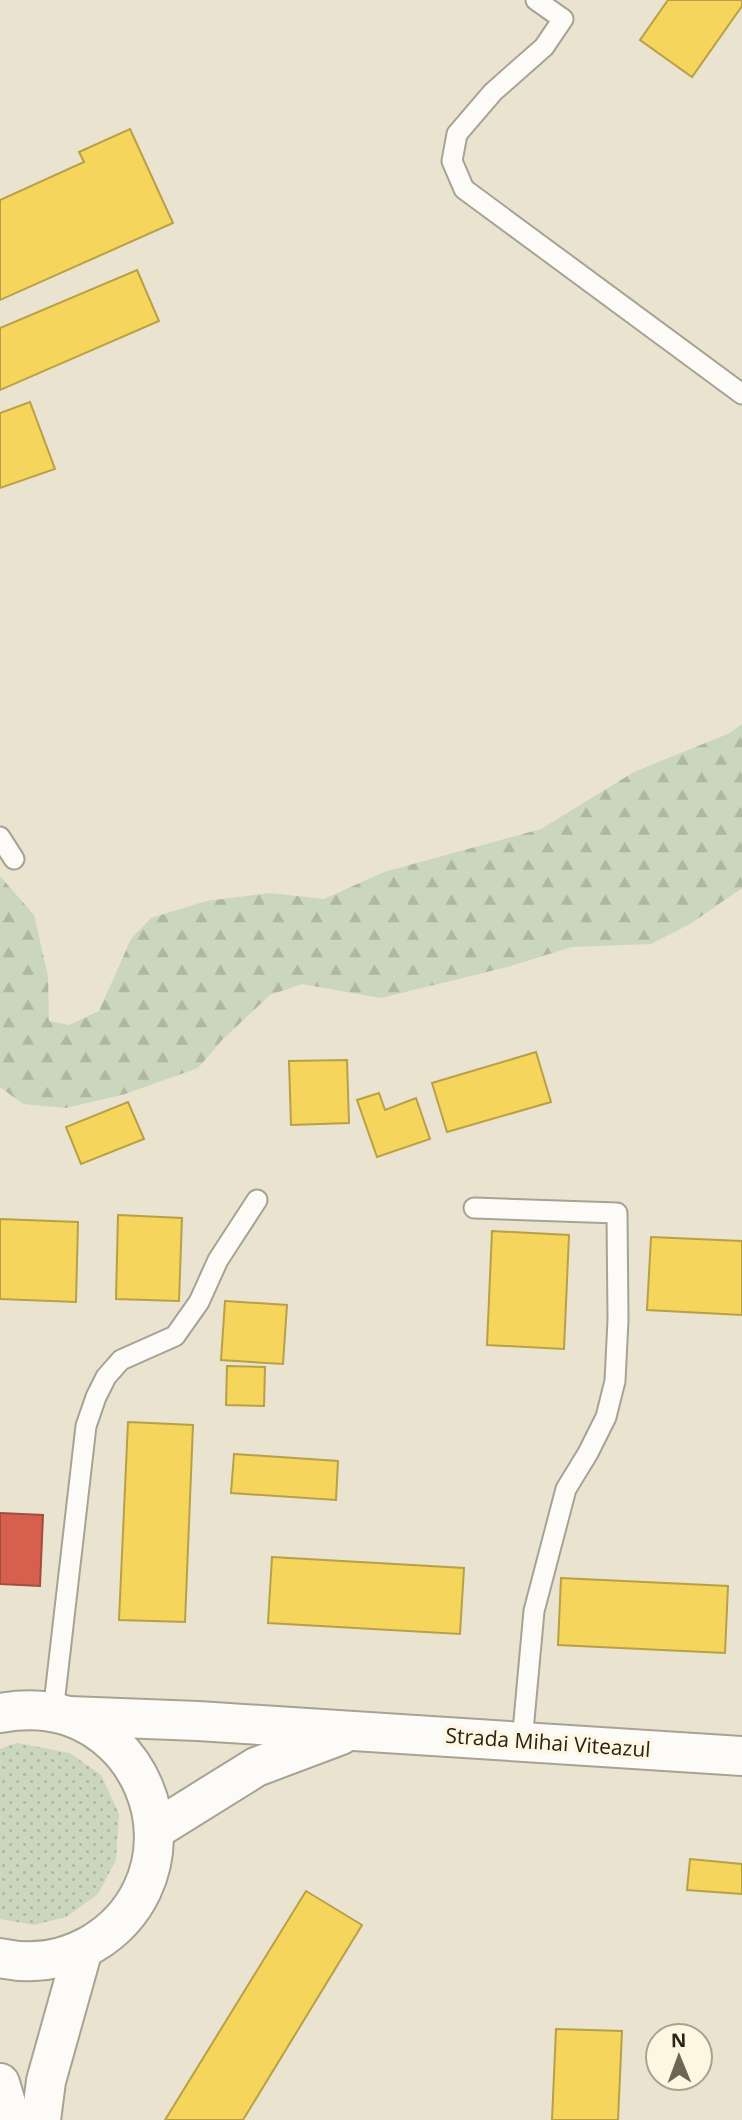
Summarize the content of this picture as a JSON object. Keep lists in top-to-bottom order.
{
  "streets": {
    "main road": ["Strada Mihai Viteazul"]
  },
  "north": "top"
}
